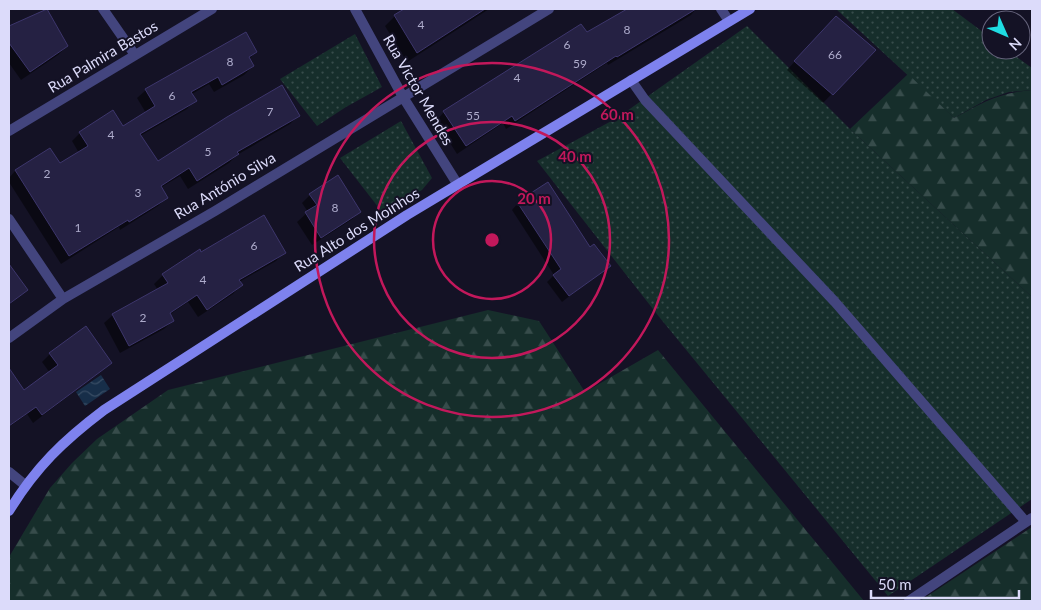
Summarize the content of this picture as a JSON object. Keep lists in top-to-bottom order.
{
  "streets": {
    "street": [
      "Rua Palmira Bastos",
      "Rua Victor Mendes",
      "Rua António Silva",
      "Rua Alto dos Moinhos"
    ]
  },
  "crossings": [
    ["Rua Victor Mendes", "Rua António Silva"],
    ["Rua Victor Mendes", "Rua Alto dos Moinhos"]
  ],
  "house_numbers": [
    "4",
    "8",
    "6",
    "66",
    "8",
    "59",
    "4",
    "6",
    "7",
    "55",
    "4",
    "5",
    "2",
    "3",
    "8",
    "1",
    "6",
    "4",
    "2"
  ],
  "scale_bar": "50 m",
  "north": "bottom right",
  "rings": ["60 m", "40 m", "20 m"]
}
